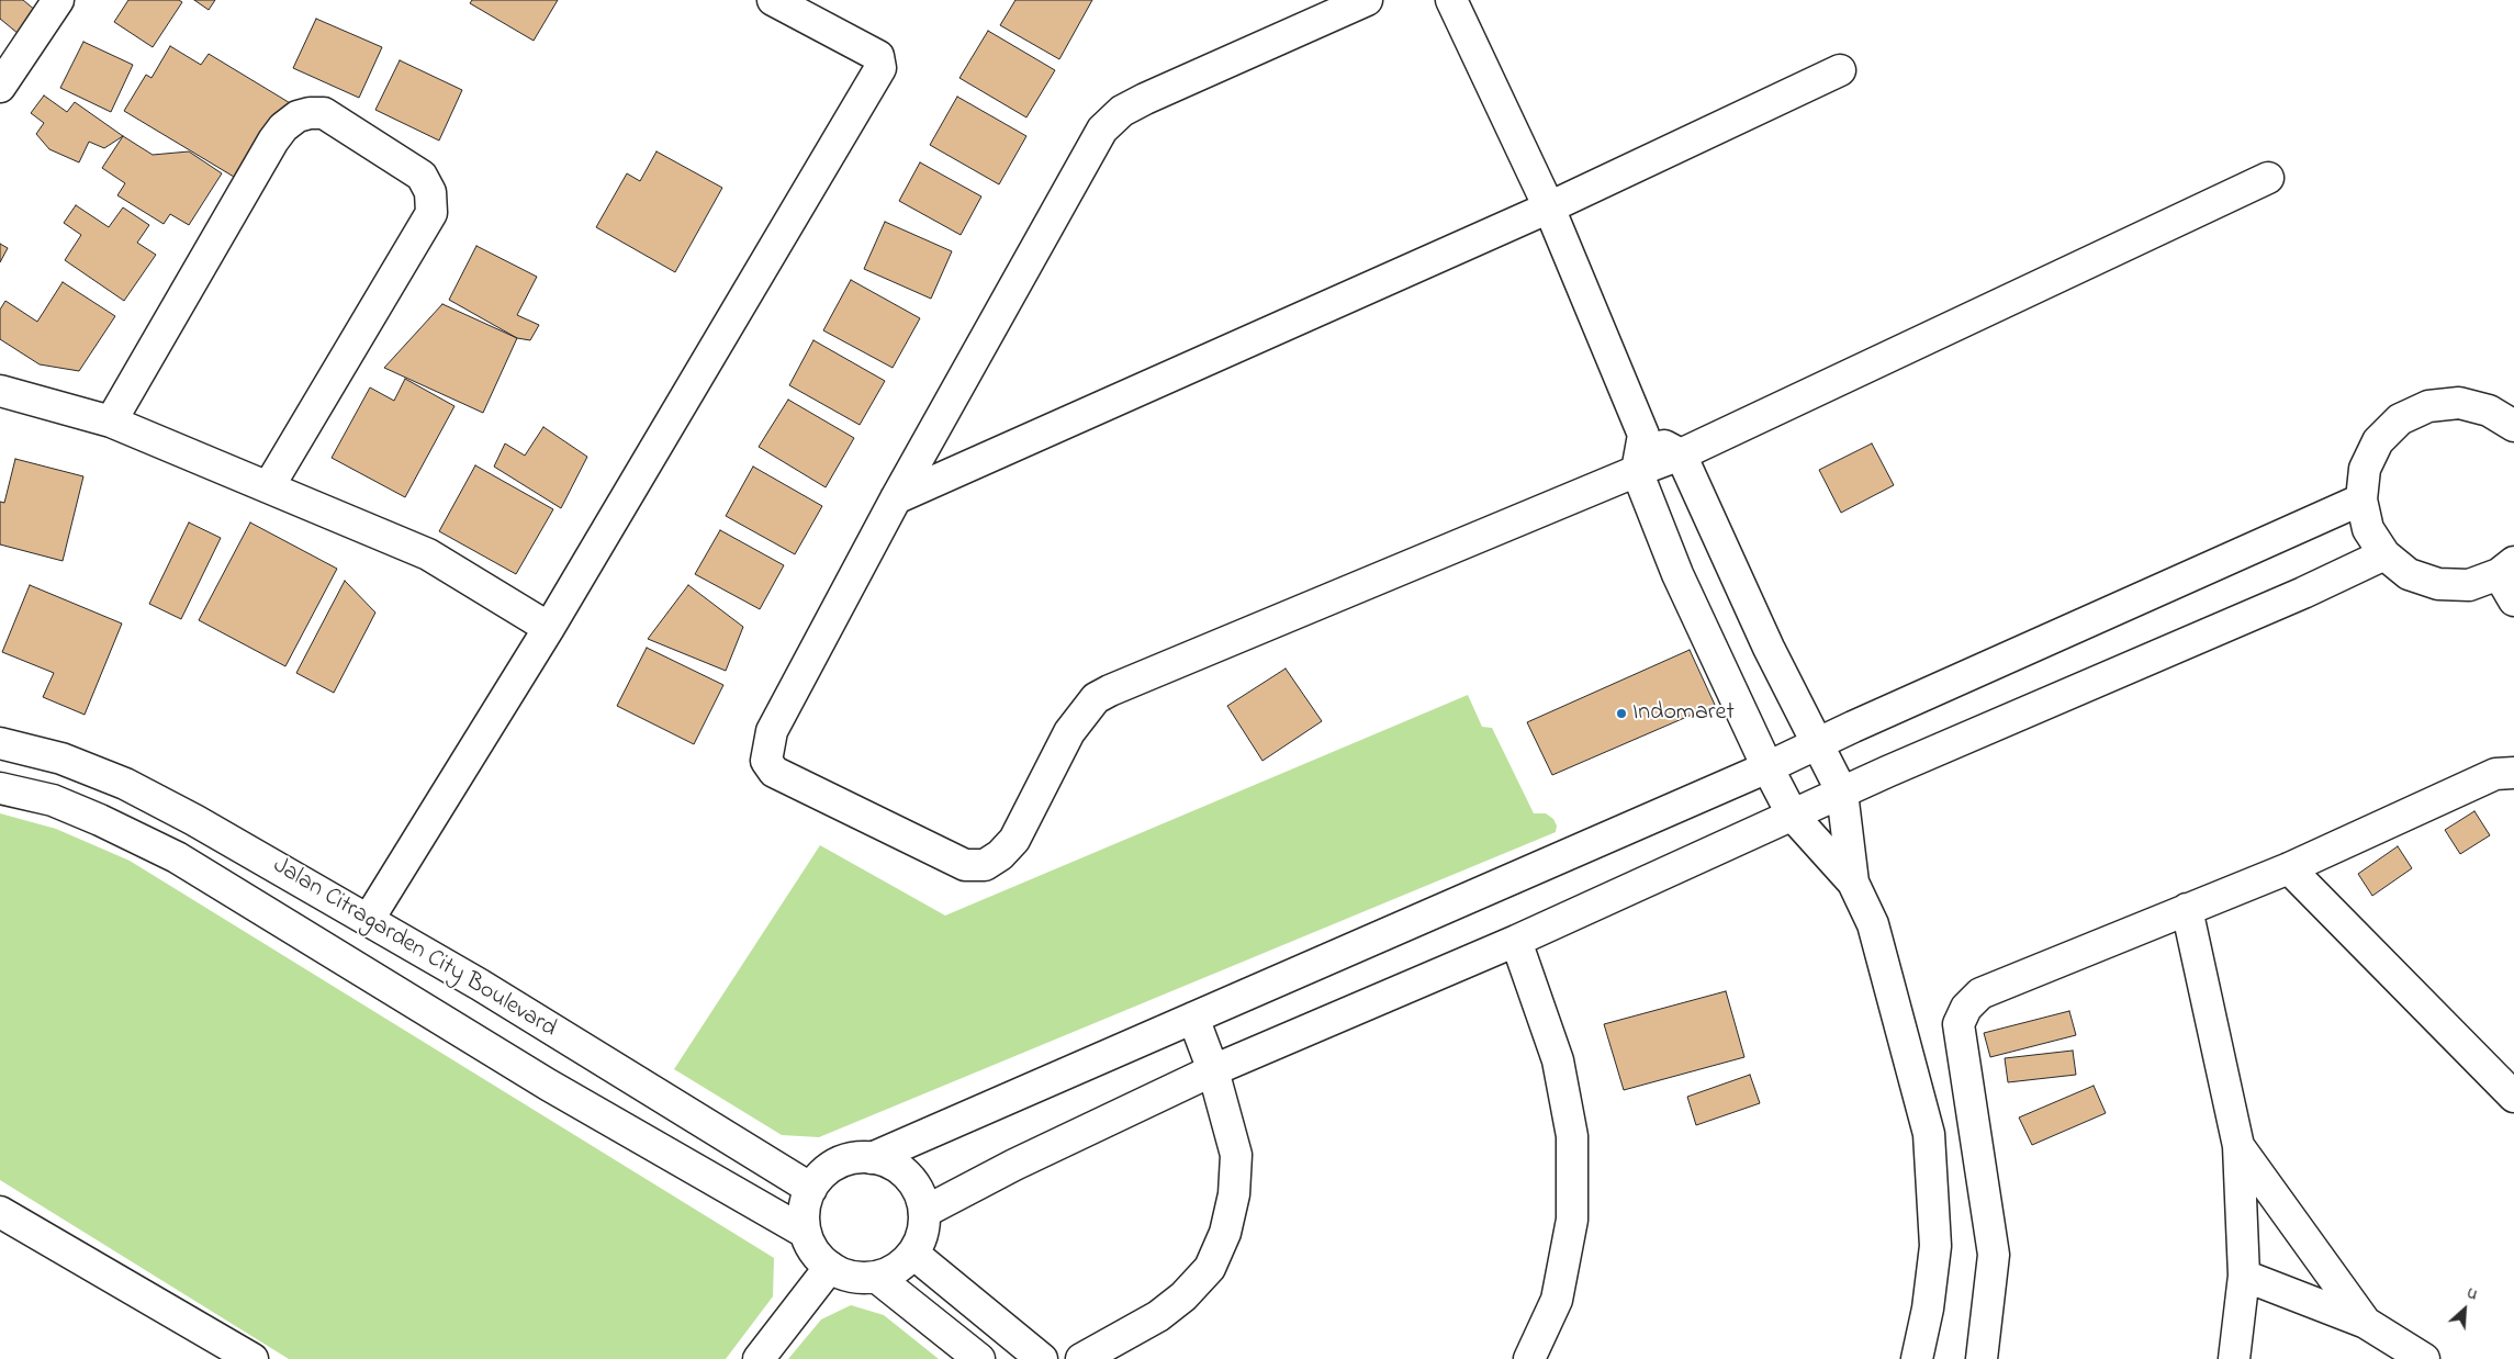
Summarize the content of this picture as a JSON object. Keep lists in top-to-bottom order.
{
  "streets": {
    "street": ["Jalan Citragarden City Boulevard"]
  },
  "places": ["Indomaret"],
  "north": "top right"
}
